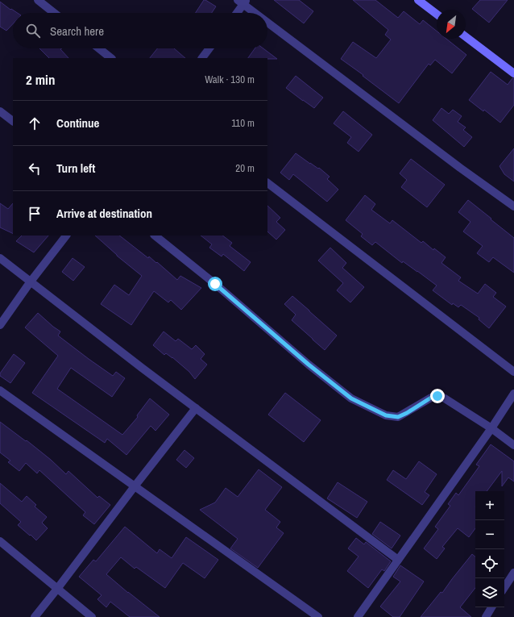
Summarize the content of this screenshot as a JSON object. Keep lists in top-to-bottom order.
{
  "north": "bottom left",
  "page": {
    "search": "Search here",
    "heading": ["2 min", "Walk · 130 m"],
    "list": [
      ["Continue", "110 m"],
      ["Turn left", "20 m"],
      "Arrive at destination"
    ],
    "map_buttons": ["+", "−"]
  }
}
